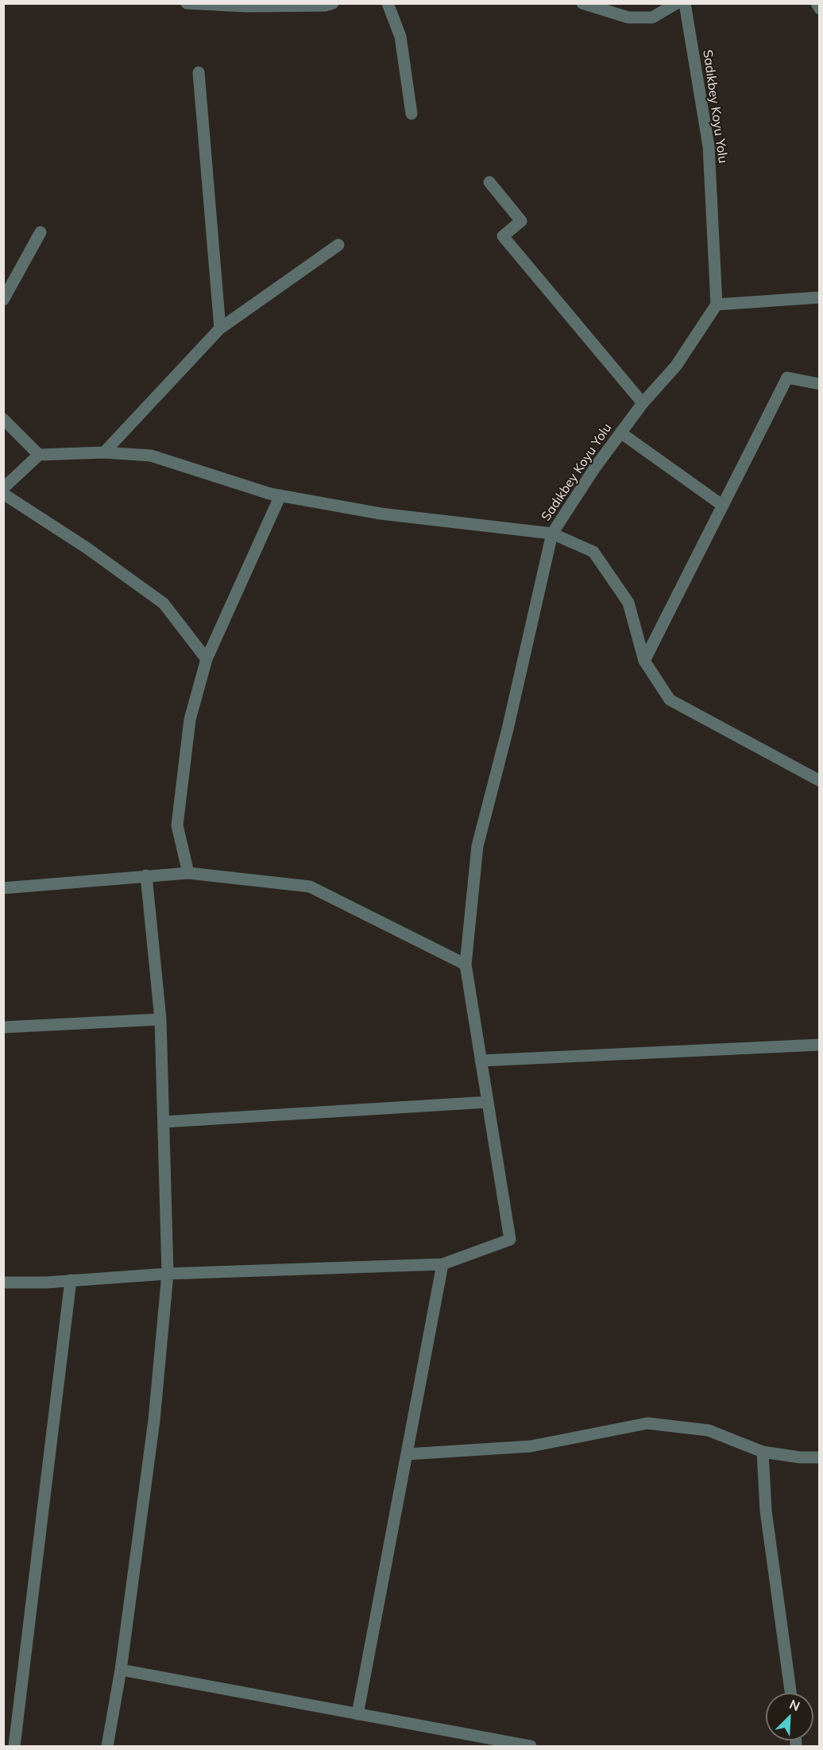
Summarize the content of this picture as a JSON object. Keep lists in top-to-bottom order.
{
  "streets": {
    "street": ["Sadıkbey Koyu Yolu"]
  },
  "north": "top right"
}
